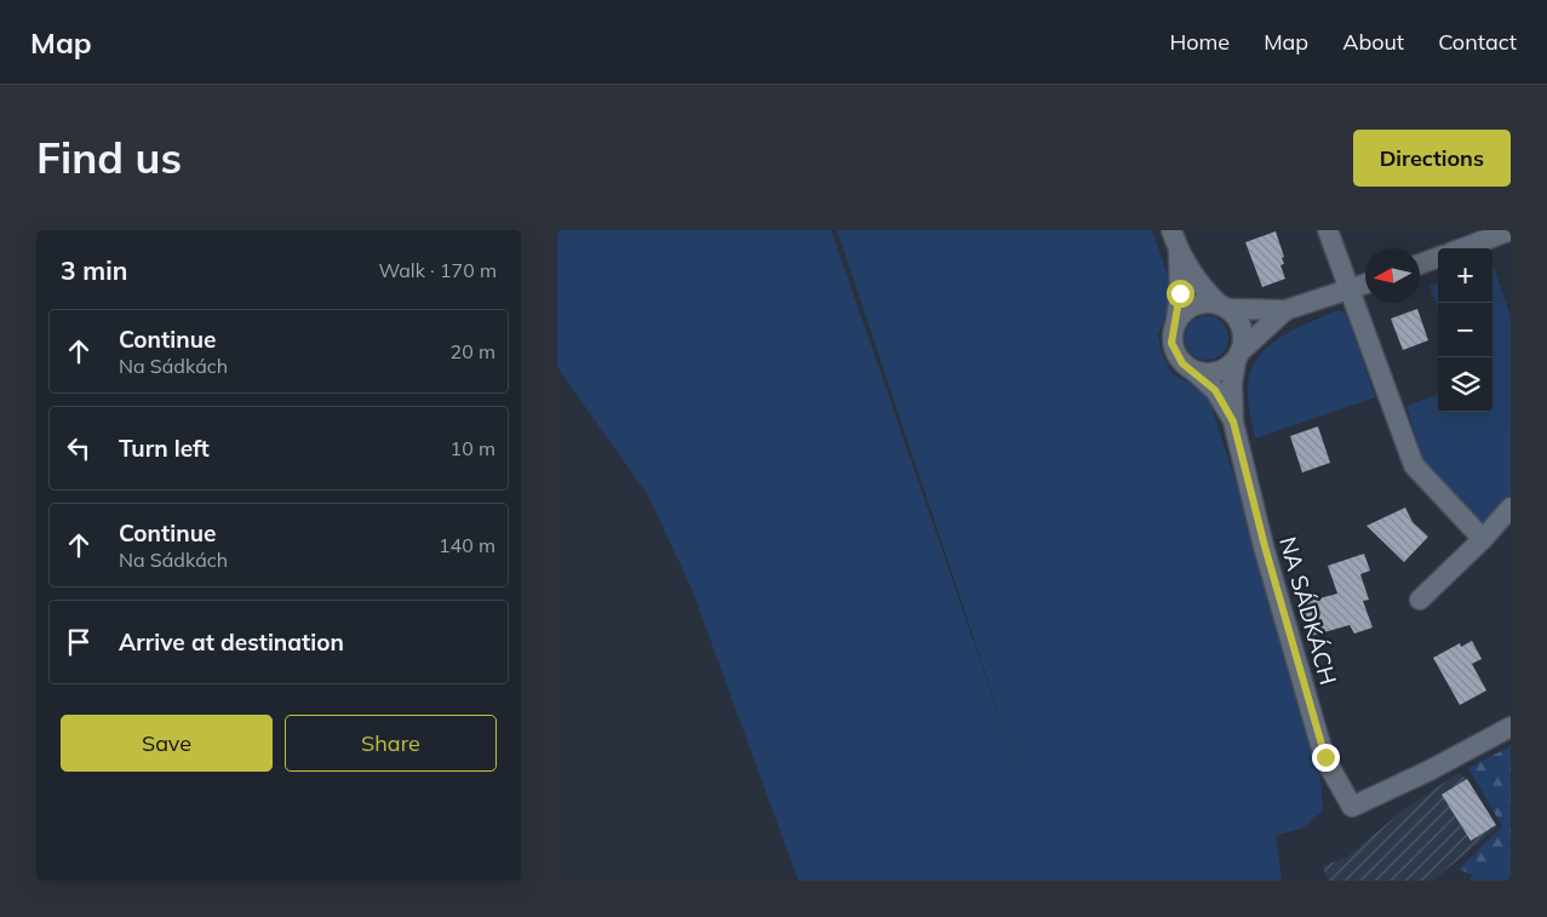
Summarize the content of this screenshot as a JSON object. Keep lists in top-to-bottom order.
{
  "streets": {
    "street": ["NA SÁDKÁCH"]
  },
  "north": "left",
  "page": {
    "header": "Map",
    "nav": [
      "Home",
      "Map",
      "About",
      "Contact"
    ],
    "buttons": [
      "Directions",
      ["Save", "Share"]
    ],
    "title": "Find us",
    "heading": ["3 min", "Walk · 170 m"],
    "map_buttons": ["+", "−"],
    "list": [
      ["Continue", "Na Sádkách", "20 m"],
      ["Turn left", "10 m"],
      ["Continue", "Na Sádkách", "140 m"],
      "Arrive at destination"
    ]
  }
}
